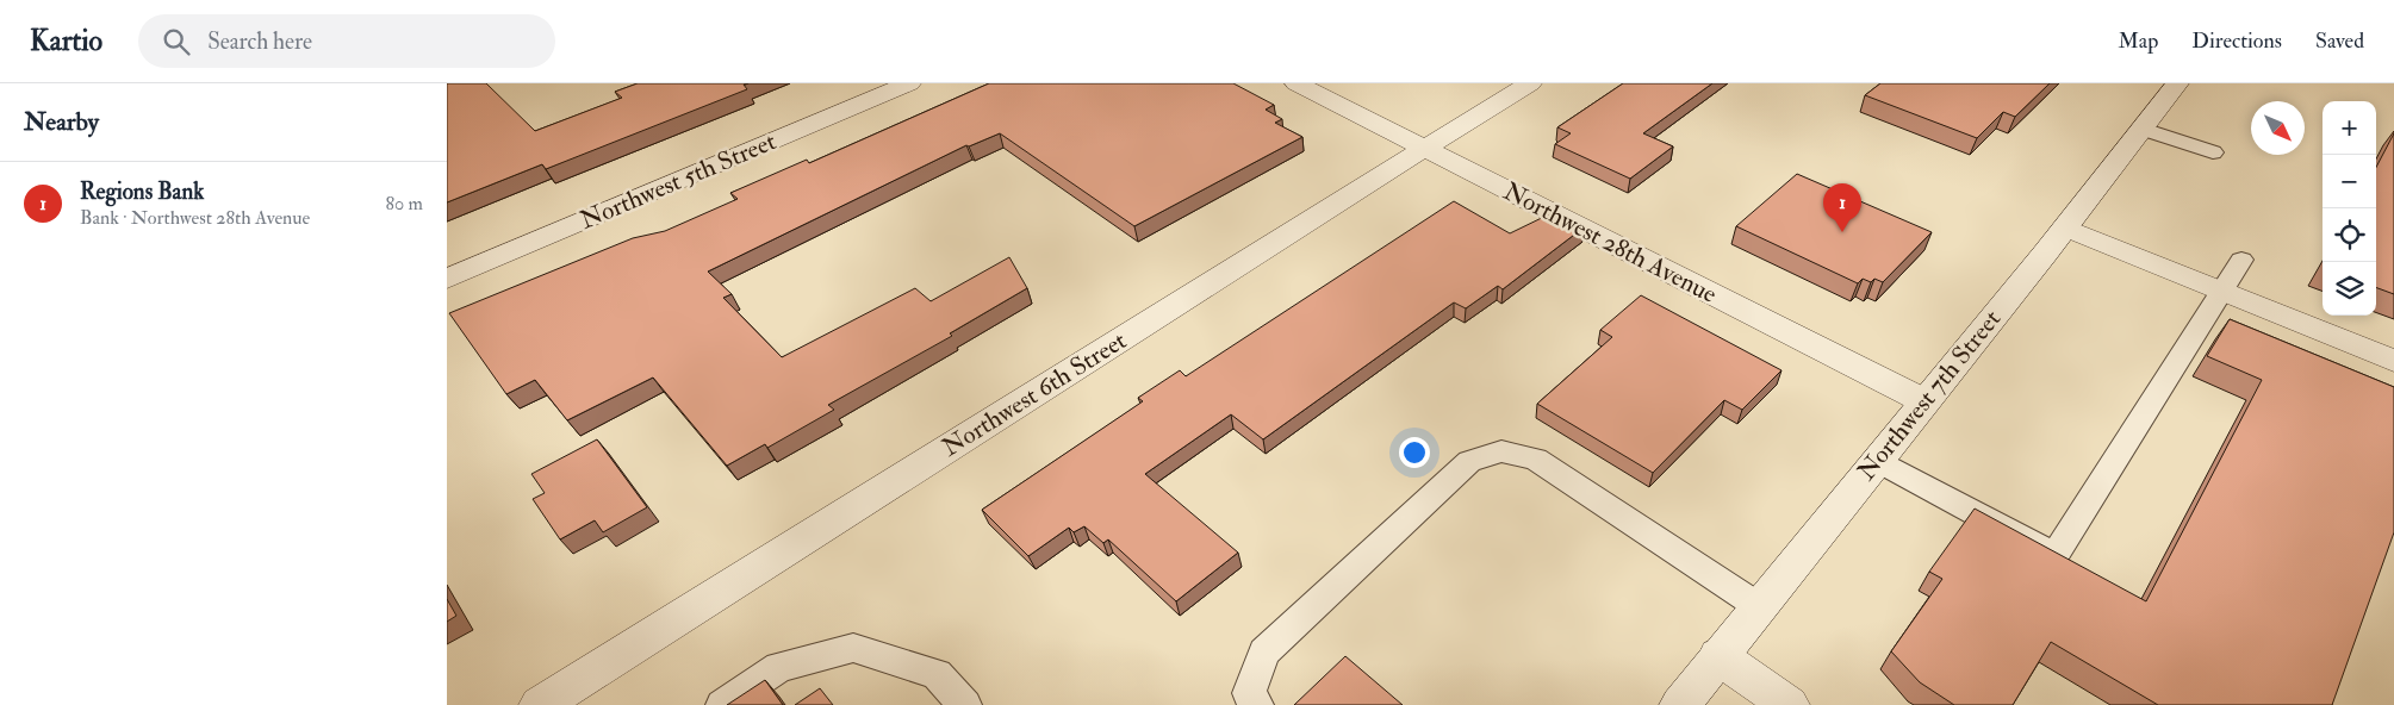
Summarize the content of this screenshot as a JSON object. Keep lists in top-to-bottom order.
{
  "streets": {
    "street": [
      "Northwest 5th Street",
      "Northwest 28th Avenue",
      "Northwest 6th Street",
      "Northwest 7th Street"
    ]
  },
  "crossings": [
    ["Northwest 28th Avenue", "Northwest 6th Street"],
    ["Northwest 28th Avenue", "Northwest 7th Street"]
  ],
  "north": "bottom right",
  "page": {
    "header": "Kartio",
    "search": "Search here",
    "nav": ["Map", "Directions", "Saved"],
    "heading": "Nearby",
    "map_buttons": ["+", "−"],
    "list": [
      {
        "mark": "1",
        "name": "Regions Bank",
        "note": "Bank · Northwest 28th Avenue",
        "value": "80 m"
      }
    ],
    "pins": "1"
  }
}
